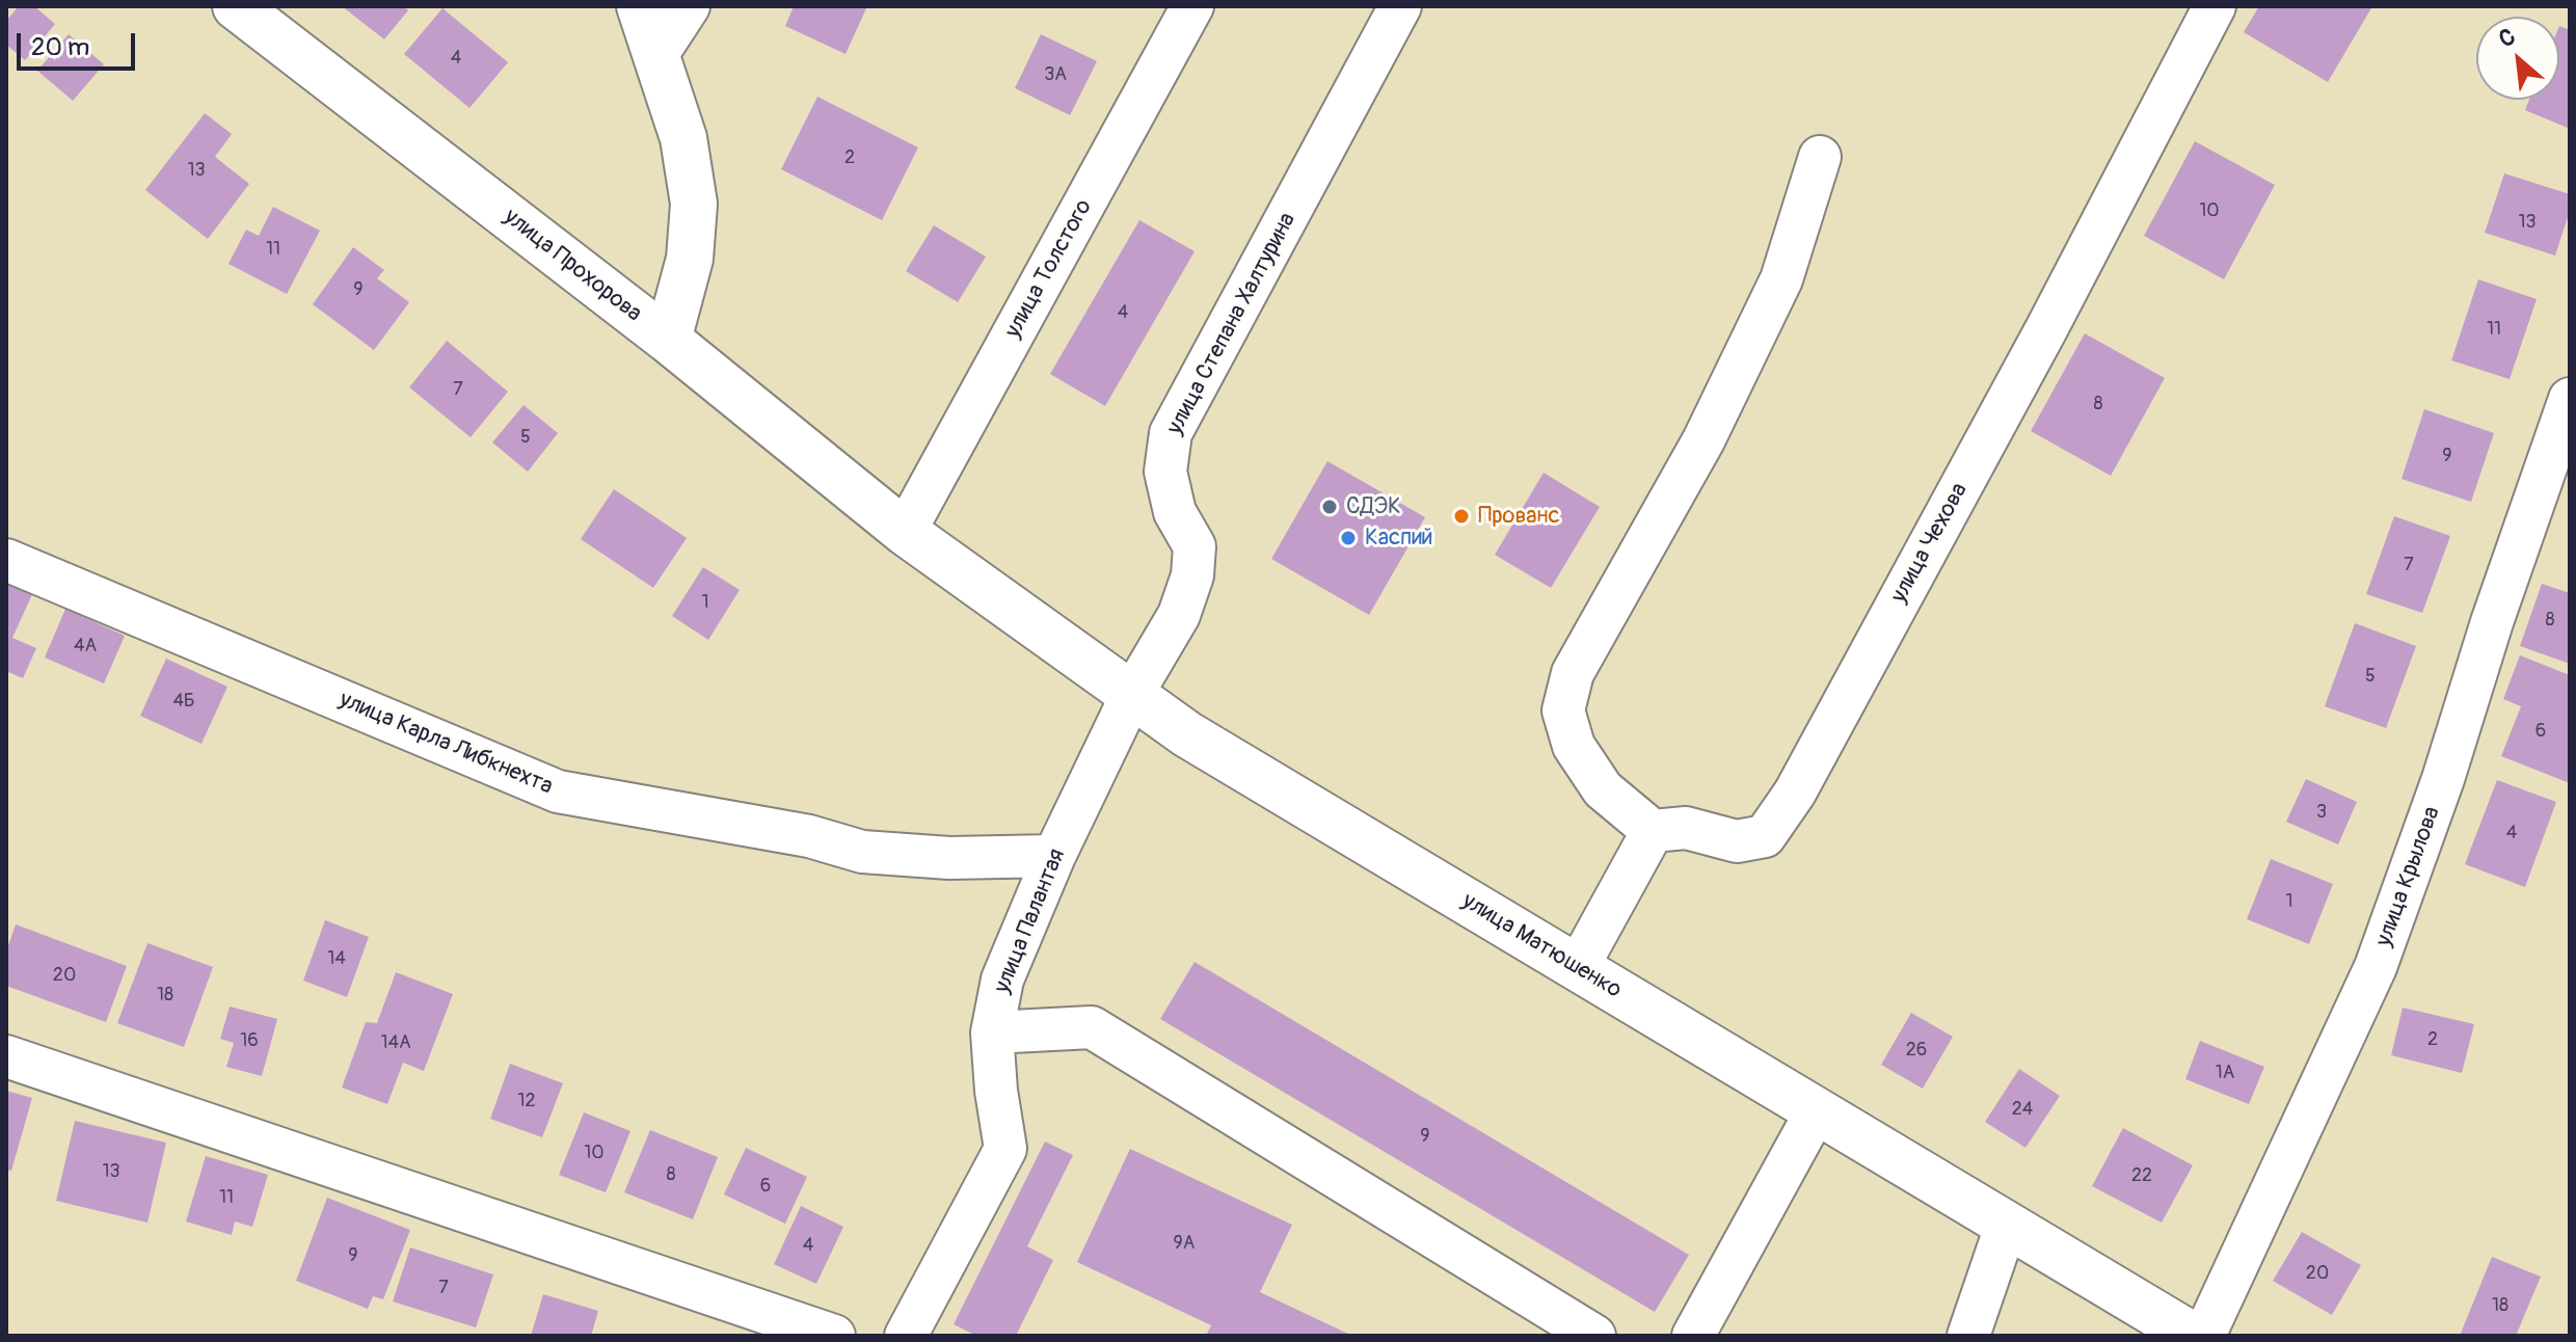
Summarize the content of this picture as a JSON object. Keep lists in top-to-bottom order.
{
  "streets": {
    "main road": ["улица Прохорова", "улица Матюшенко"],
    "street": [
      "улица Толстого",
      "улица Степана Халтурина",
      "улица Чехова",
      "улица Карла Либкнехта",
      "улица Крылова",
      "улица Палантая"
    ]
  },
  "crossings": [
    ["улица Прохорова", "улица Толстого"],
    ["улица Прохорова", "улица Матюшенко"],
    ["улица Толстого", "улица Матюшенко"],
    ["улица Степана Халтурина", "улица Палантая"],
    ["улица Степана Халтурина", "улица Матюшенко"],
    ["улица Карла Либкнехта", "улица Палантая"],
    ["улица Палантая", "улица Матюшенко"]
  ],
  "places": ["СДЭК", "Прованс", "Каспий"],
  "house_numbers": [
    "4",
    "3А",
    "2",
    "13",
    "10",
    "13",
    "11",
    "9",
    "4",
    "11",
    "7",
    "8",
    "5",
    "9",
    "7",
    "1",
    "8",
    "4А",
    "5",
    "4Б",
    "6",
    "3",
    "4",
    "1",
    "14",
    "20",
    "18",
    "2",
    "16",
    "14А",
    "26",
    "1А",
    "12",
    "24",
    "9",
    "10",
    "13",
    "8",
    "22",
    "6",
    "11",
    "9А",
    "4",
    "9",
    "20",
    "7",
    "18"
  ],
  "scale_bar": "20 m",
  "north": "top left"
}
